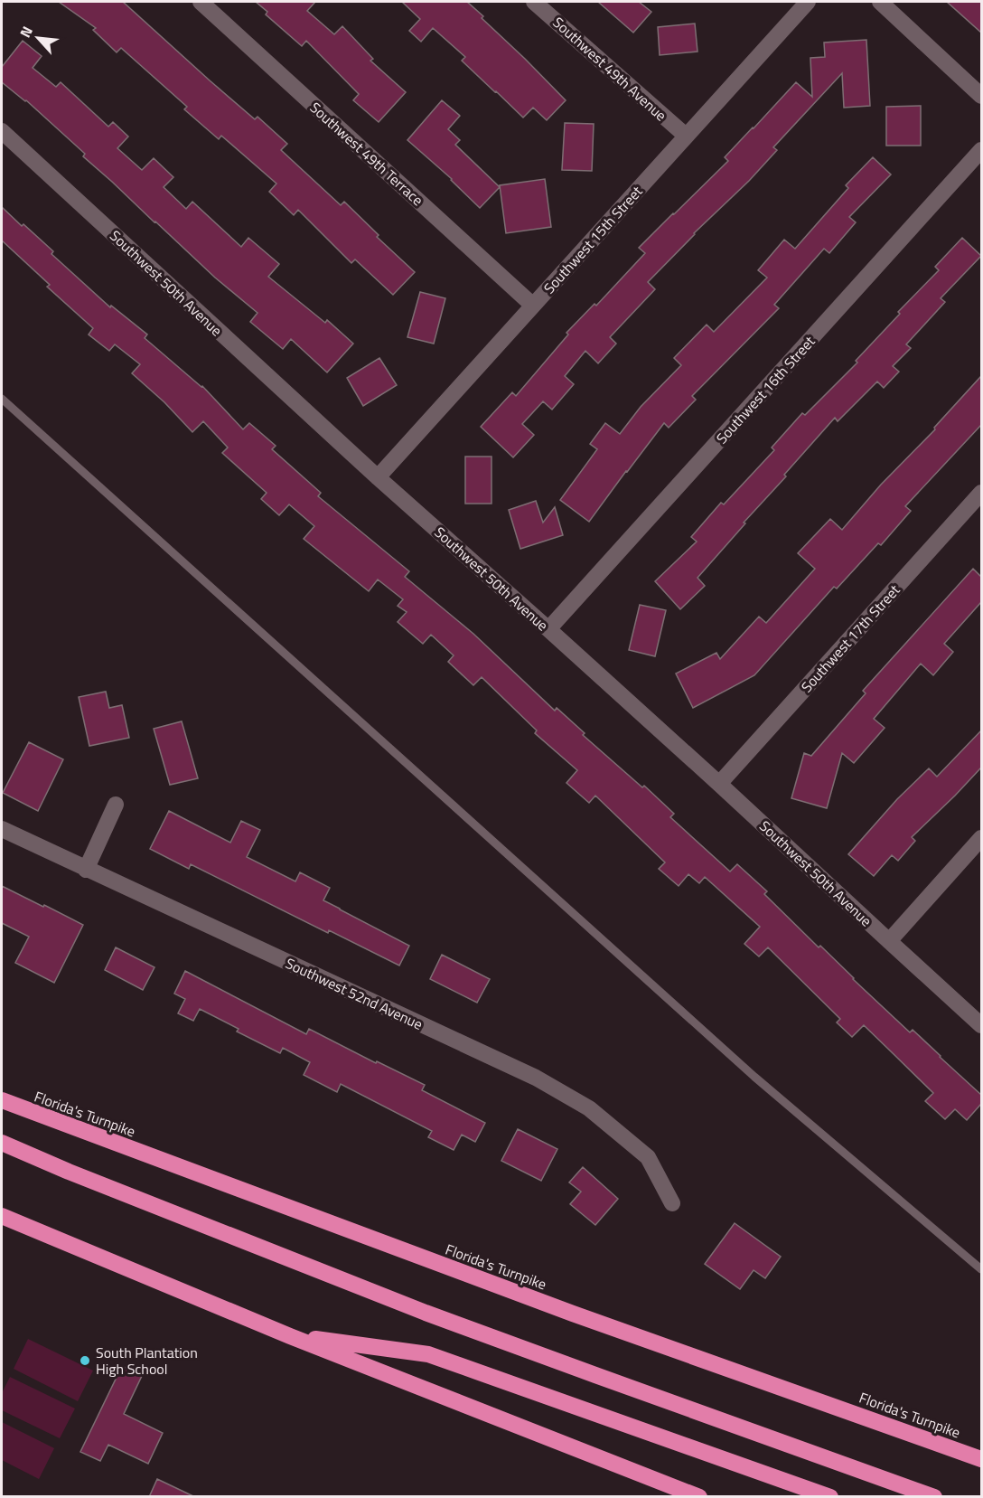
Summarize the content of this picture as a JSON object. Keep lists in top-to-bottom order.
{
  "streets": {
    "highway": ["Florida's Turnpike"],
    "street": [
      "Southwest 49th Avenue",
      "Southwest 49th Terrace",
      "Southwest 15th Street",
      "Southwest 50th Avenue",
      "Southwest 16th Street",
      "Southwest 17th Street",
      "Southwest 52nd Avenue"
    ]
  },
  "crossings": [
    ["Southwest 49th Avenue", "Southwest 15th Street"],
    ["Southwest 49th Terrace", "Southwest 15th Street"],
    ["Southwest 15th Street", "Southwest 50th Avenue"],
    ["Southwest 50th Avenue", "Southwest 16th Street"],
    ["Southwest 50th Avenue", "Southwest 17th Street"]
  ],
  "places": ["South Plantation High School"],
  "north": "top left"
}
